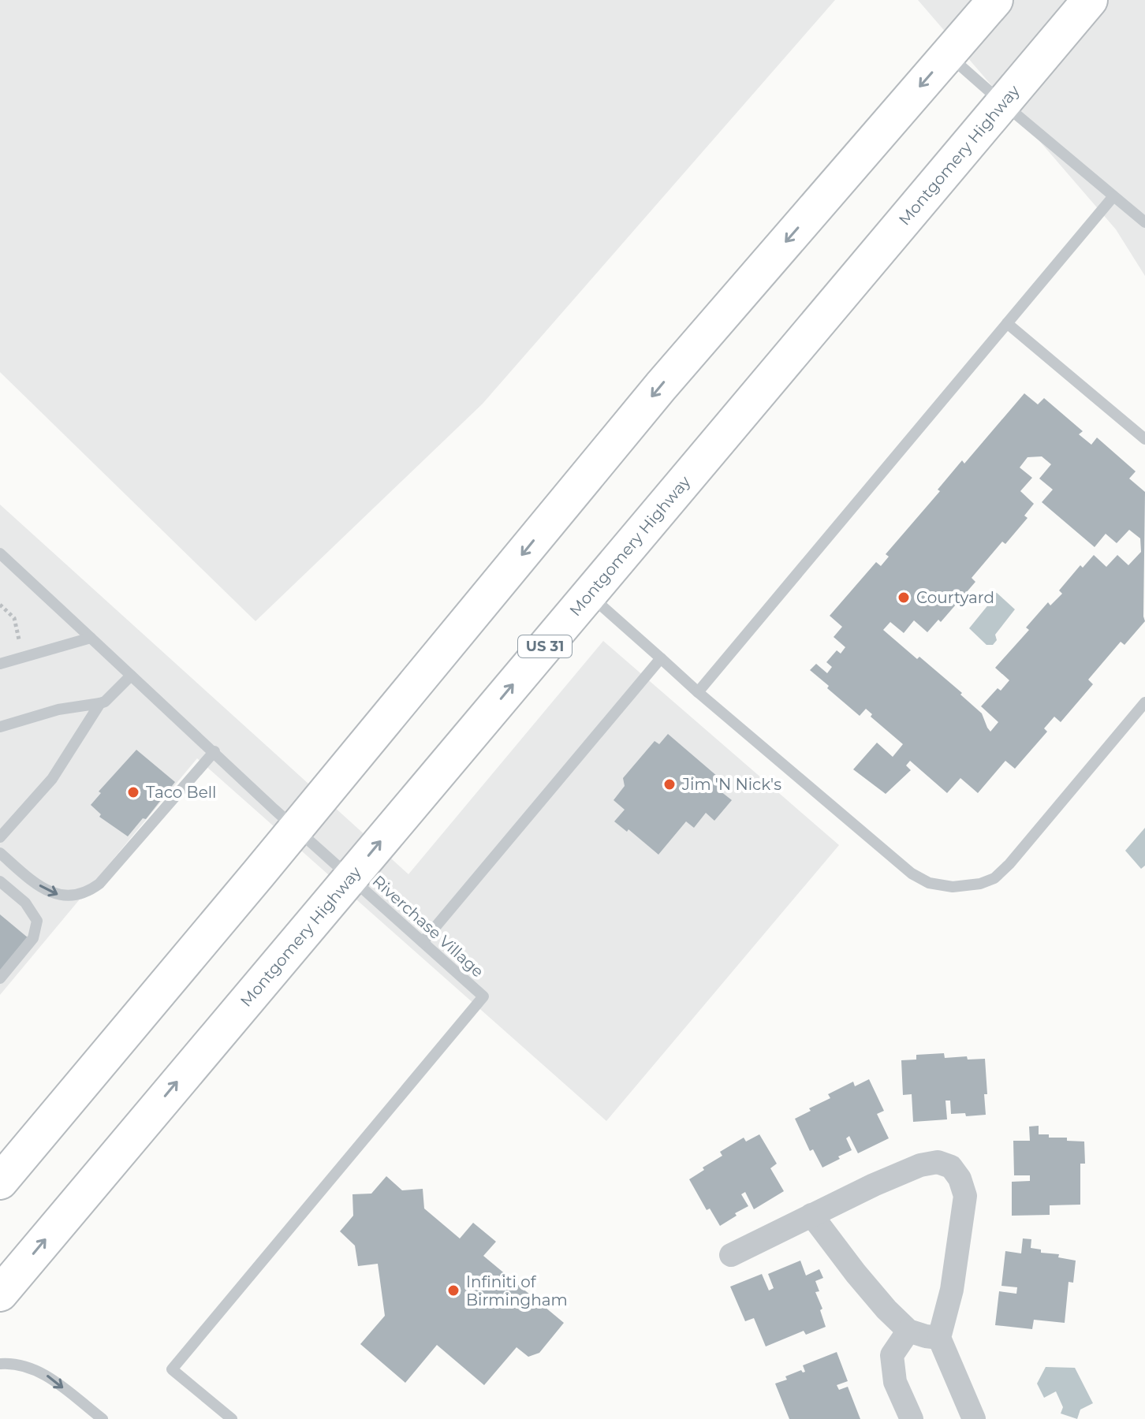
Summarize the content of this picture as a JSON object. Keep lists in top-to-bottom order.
{
  "streets": {
    "main road": ["Montgomery Highway", "US 31"],
    "lane": ["Riverchase Village"]
  },
  "crossings": [
    ["Montgomery Highway", "Riverchase Village"]
  ],
  "places": [
    "Courtyard",
    "Jim 'N Nick's",
    "Taco Bell",
    "Infiniti of Birmingham"
  ]
}
